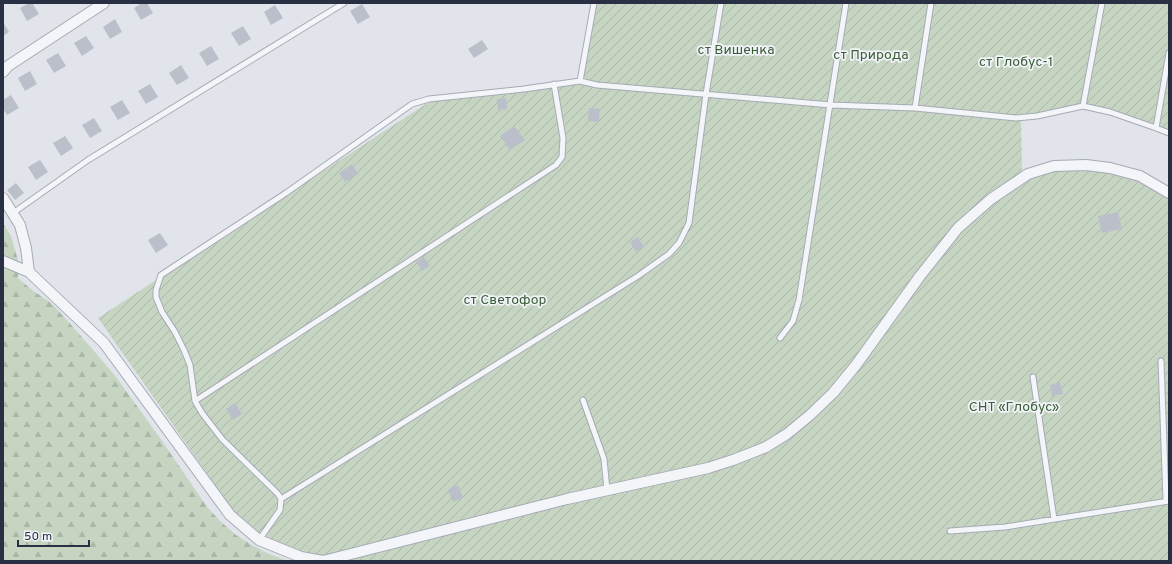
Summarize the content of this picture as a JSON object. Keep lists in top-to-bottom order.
{
  "parks": [
    "ст Вишенка",
    "ст Природа",
    "ст Глобус-1",
    "ст Светофор",
    "СНТ «Глобус»"
  ],
  "scale_bar": "50 m"
}
